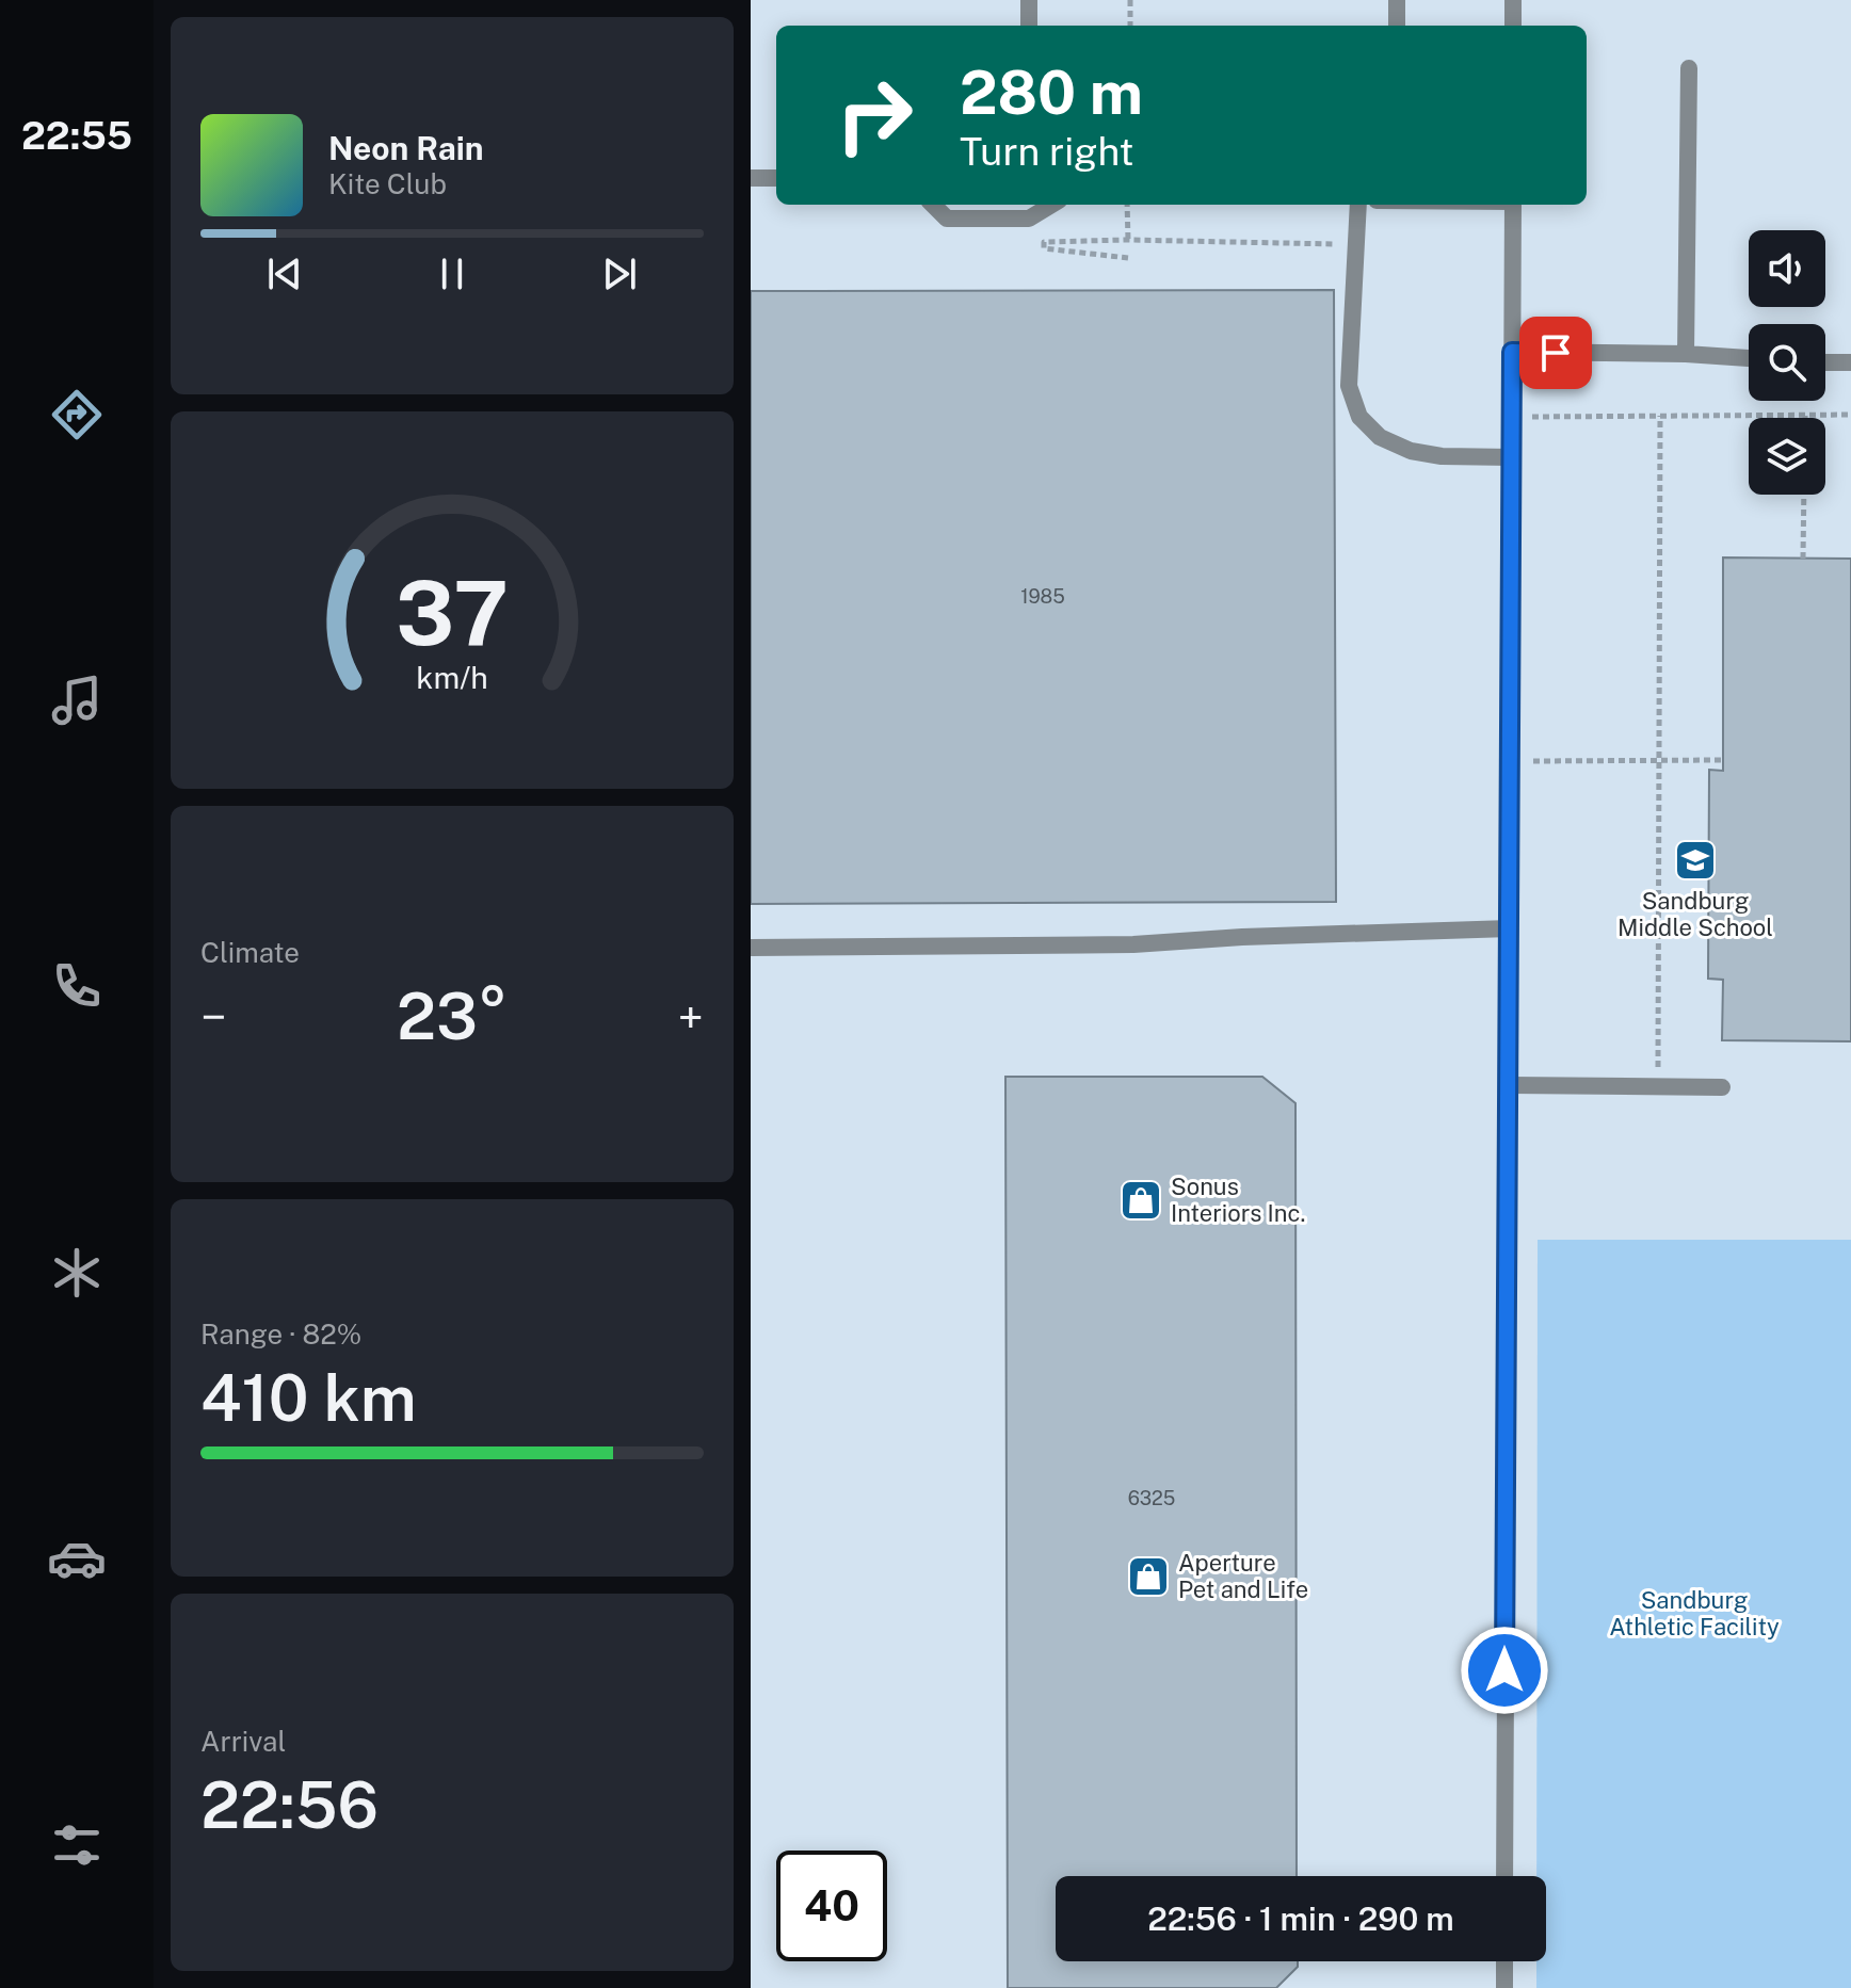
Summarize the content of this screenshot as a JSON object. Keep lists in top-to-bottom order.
{
  "parks": ["Sandburg Athletic Facility"],
  "places": {
    "school or university": ["Sandburg Middle School"],
    "shop": ["Sonus Interiors Inc.", "Aperture Pet and Life"]
  },
  "house_numbers": ["1985", "6325"],
  "page": {
    "tabs": "22:55",
    "turn": ["280 m", "Turn right"],
    "song": ["Neon Rain", "Kite Club"],
    "tile": [
      "Climate",
      ["Range · 82%", "410 km"],
      ["Arrival", "22:56"]
    ],
    "heat": ["−", "23°", "+"],
    "limit": "40",
    "trip": "22:56 · 1 min · 290 m",
    "gauge": ["37", "km/h"]
  }
}
